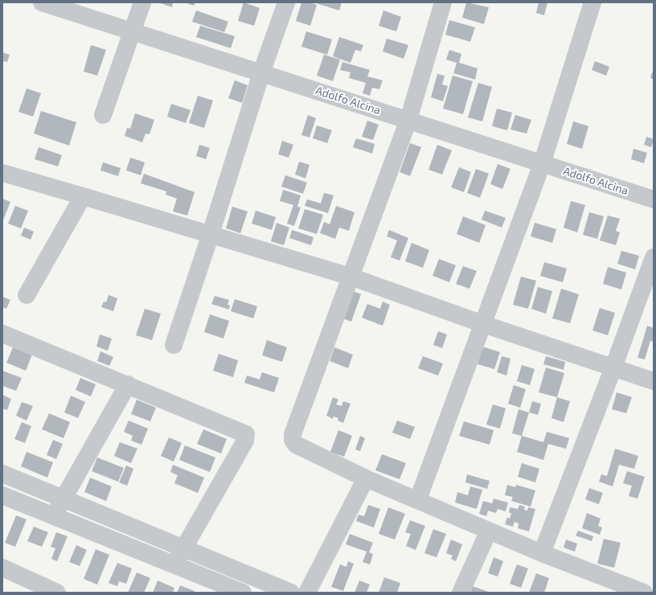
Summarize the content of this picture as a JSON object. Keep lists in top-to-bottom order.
{
  "streets": {
    "street": ["Adolfo Alcina"]
  }
}
